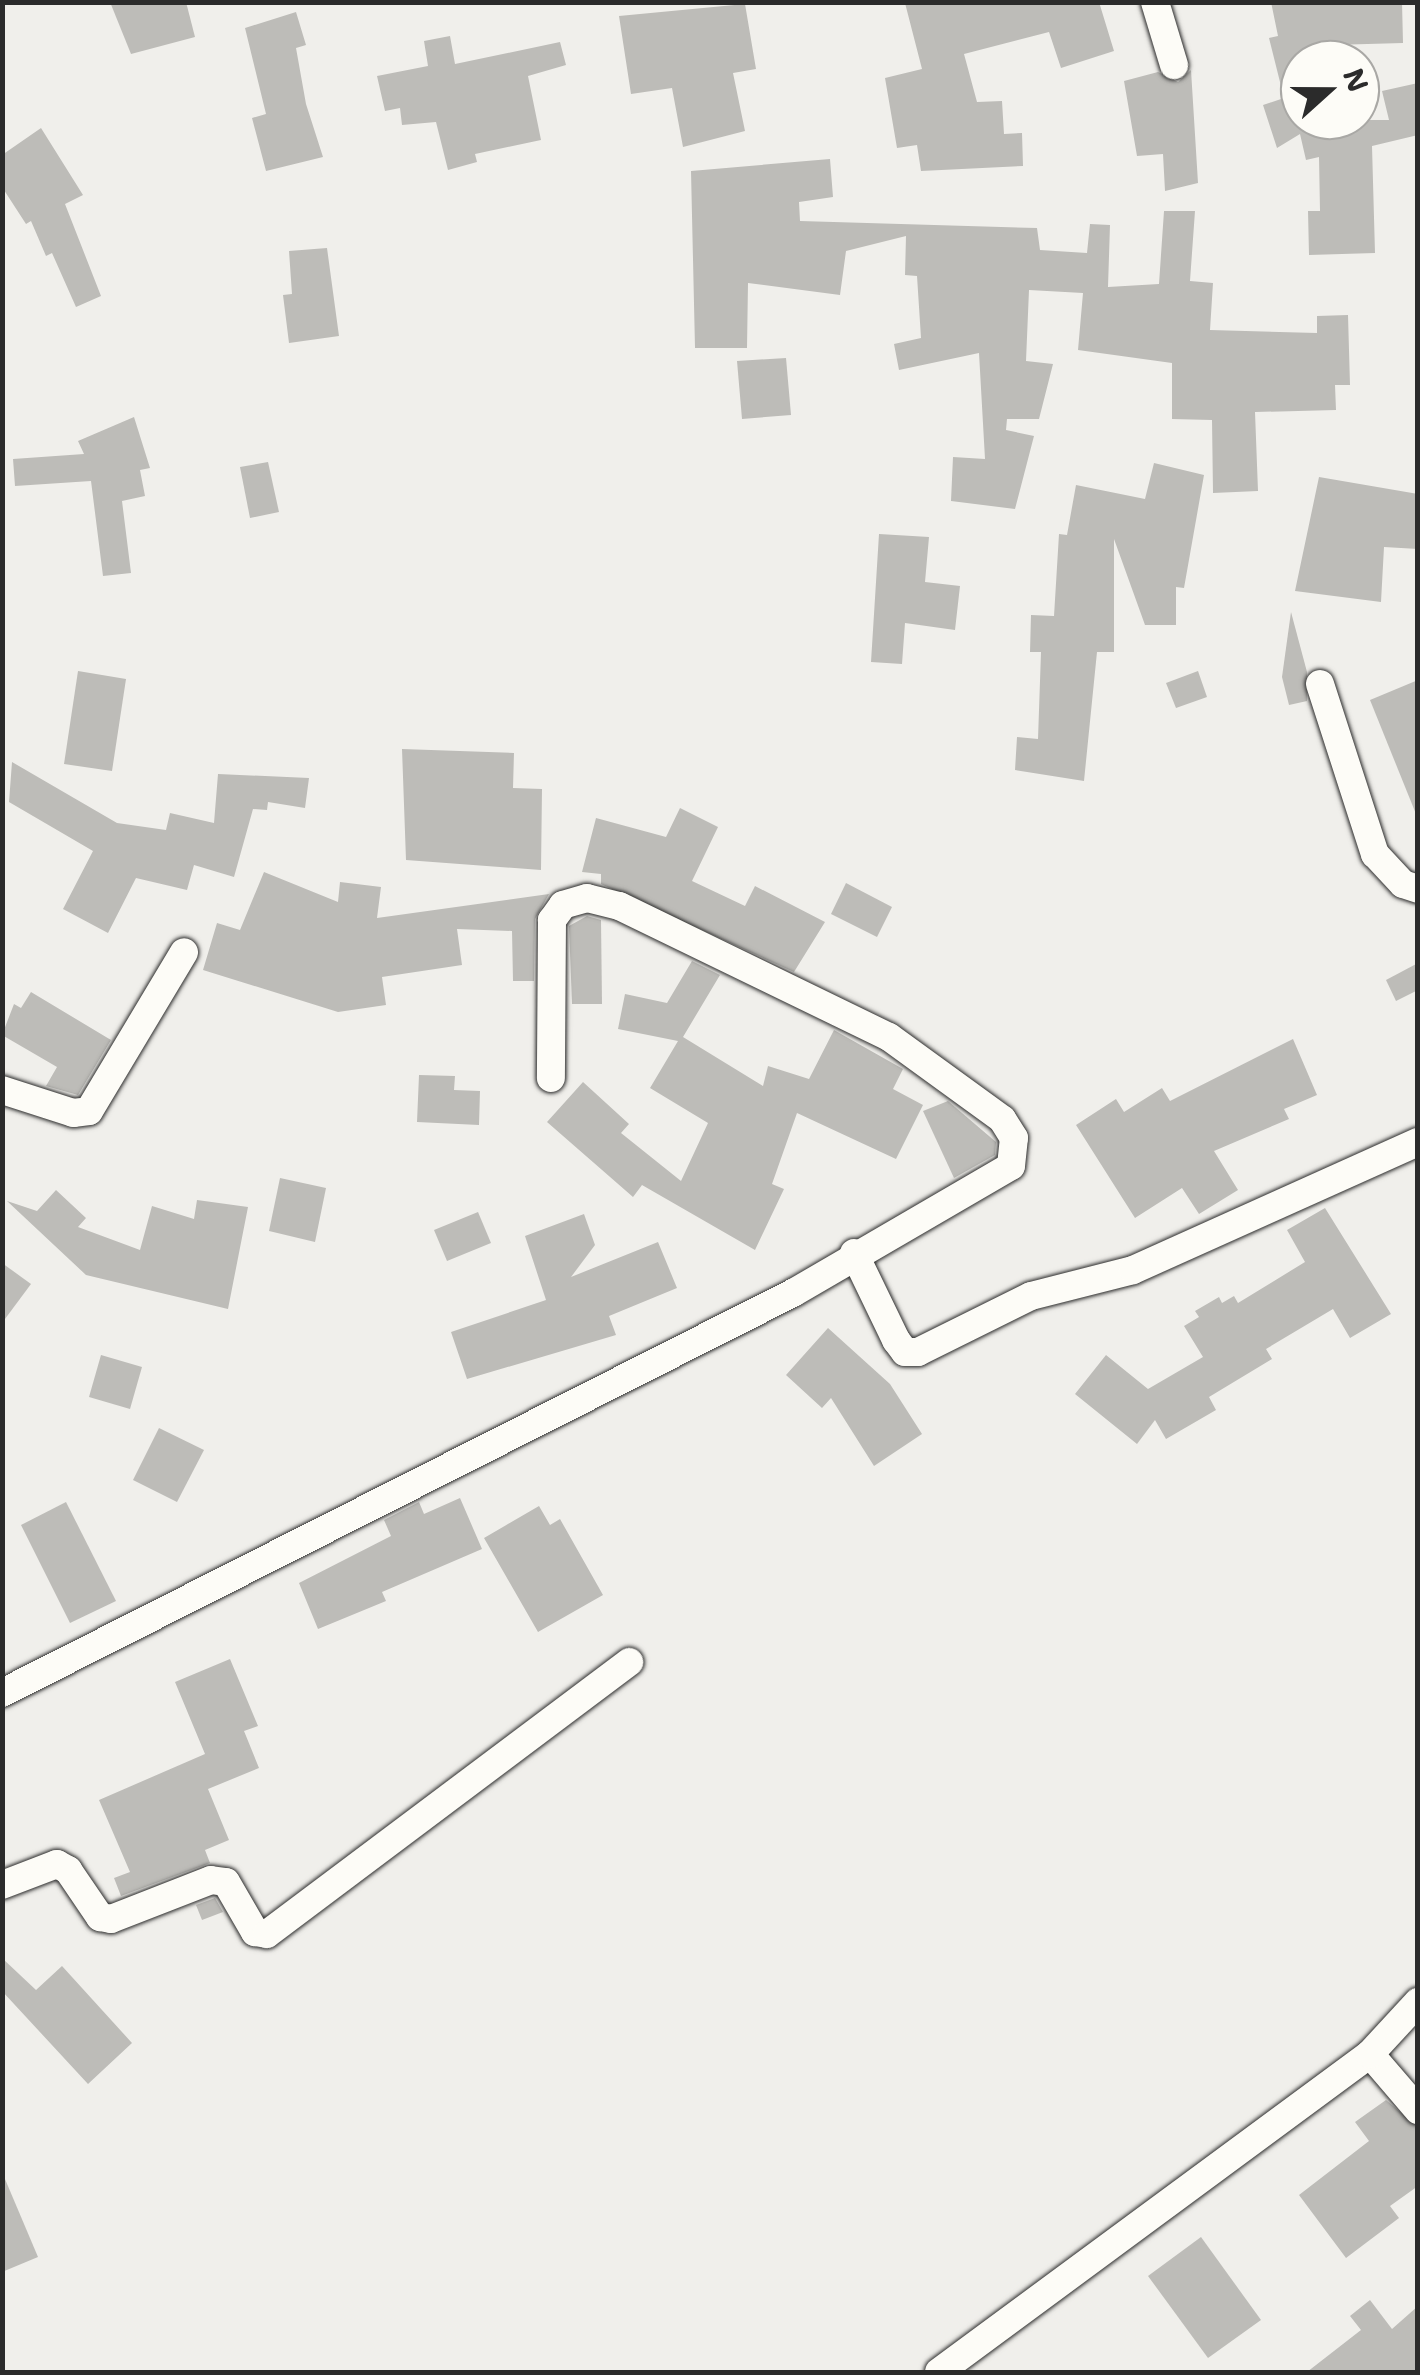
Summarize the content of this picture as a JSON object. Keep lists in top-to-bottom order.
{
  "north": "right"
}
